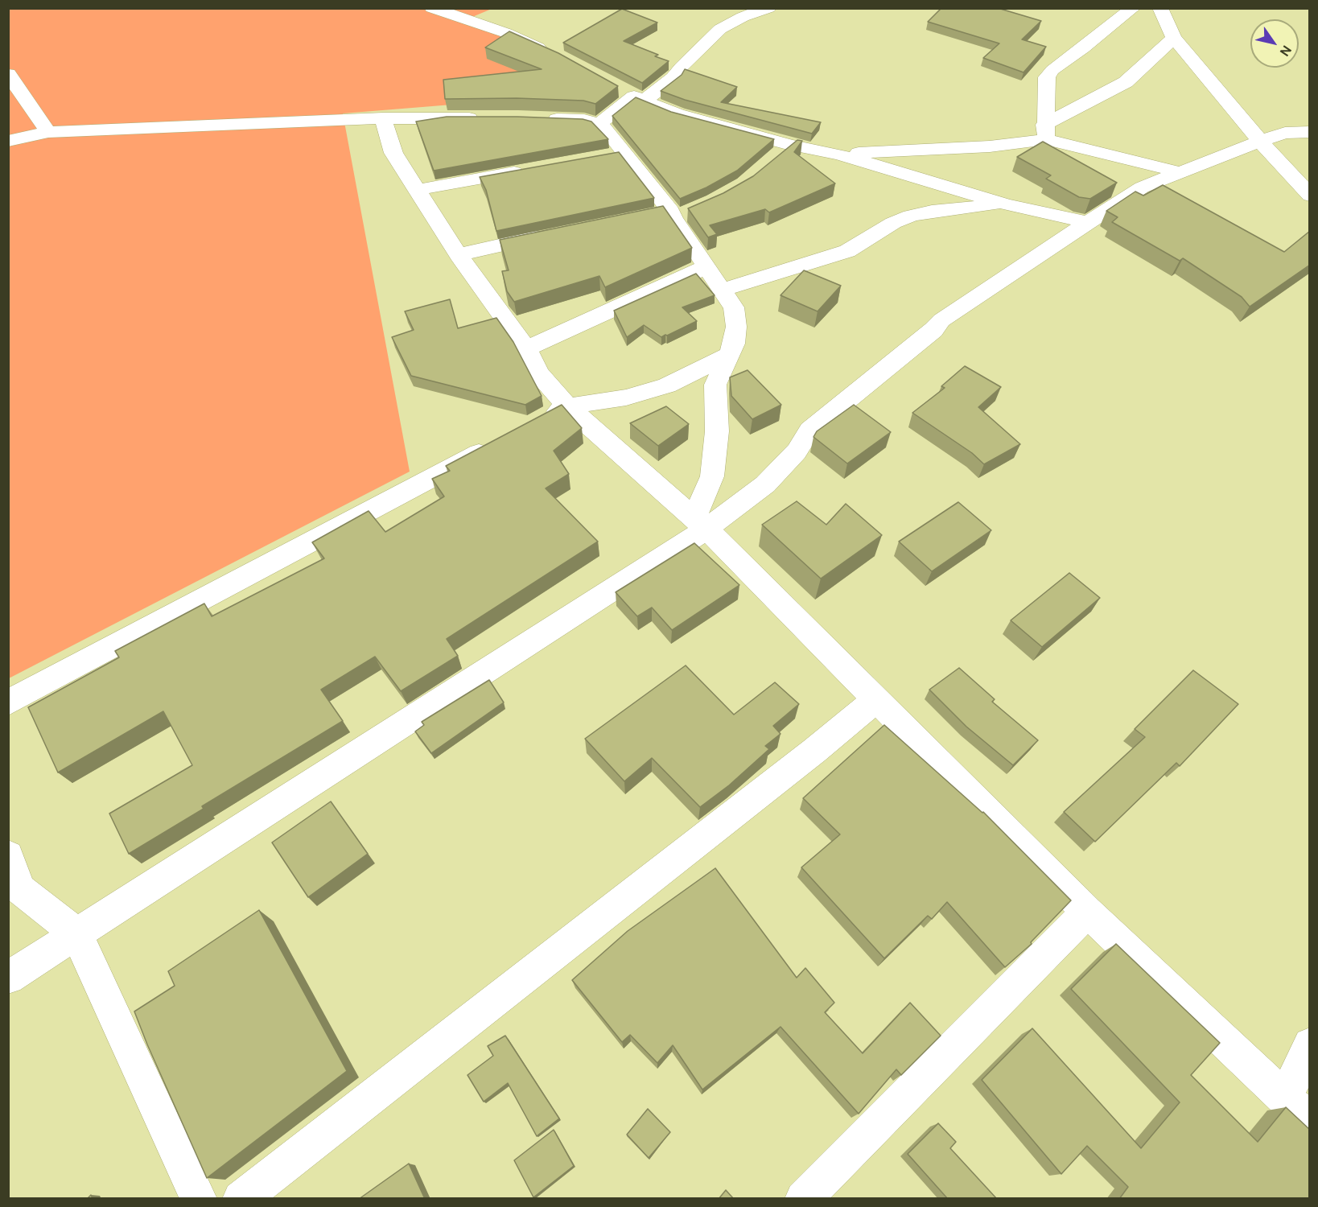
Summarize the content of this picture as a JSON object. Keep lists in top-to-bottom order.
{
  "north": "bottom right"
}
